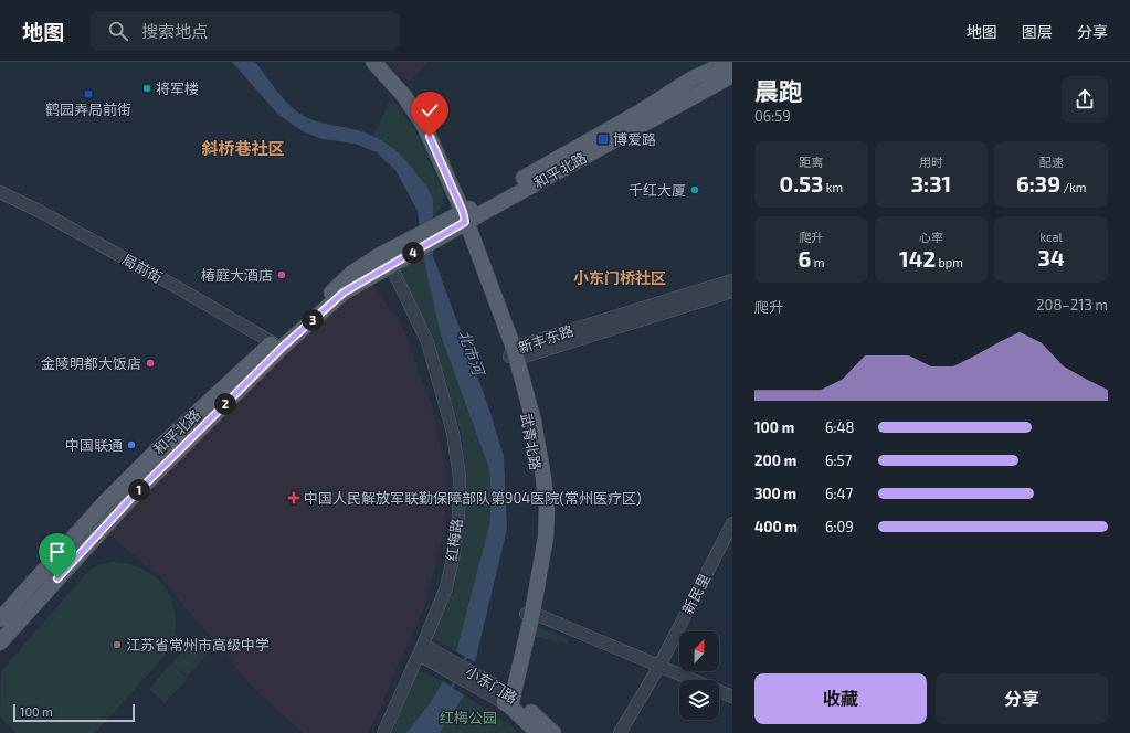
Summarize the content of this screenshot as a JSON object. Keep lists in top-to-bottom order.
{
  "streets": {
    "main road": ["和平北路", "武青北路", "小东门路"],
    "street": [
      "局前街",
      "新丰东路",
      "红梅路",
      "新民里"
    ]
  },
  "crossings": [
    ["和平北路", "局前街"],
    ["和平北路", "武青北路"],
    ["和平北路", "红梅路"],
    ["新丰东路", "武青北路"],
    ["武青北路", "小东门路"],
    ["红梅路", "小东门路"]
  ],
  "districts": ["斜桥巷社区", "小东门桥社区"],
  "water": ["北市河"],
  "parks": ["红梅公园"],
  "places": {
    "other": [
      "将军楼",
      "千红大厦",
      "椿庭大酒店",
      "金陵明都大饭店",
      "中国联通",
      "江苏省常州市高级中学"
    ],
    "transit": ["鹤园弄局前街", "博爱路"],
    "health": ["中国人民解放军联勤保障部队第904医院(常州医疗区)"]
  },
  "scale_bar": "100 m",
  "north": "top",
  "page": {
    "header": "地图",
    "search": "搜索地点",
    "nav": ["地图", "图层", "分享"],
    "heading": ["晨跑", "06:59"],
    "stats": [
      ["距离", "0.53 km"],
      ["用时", "3:31"],
      ["配速", "6:39 /km"],
      ["爬升", "6 m"],
      ["心率", "142 bpm"],
      ["kcal", "34"]
    ],
    "pins": [
      "4",
      "3",
      "2",
      "1"
    ],
    "chart": ["爬升", "208–213 m"],
    "list": [
      {
        "name": "100 m",
        "note": "6:48"
      },
      {
        "name": "200 m",
        "note": "6:57"
      },
      {
        "name": "300 m",
        "note": "6:47"
      },
      {
        "name": "400 m",
        "note": "6:09"
      }
    ],
    "buttons": ["收藏", "分享"],
    "scale": "100 m"
  }
}
